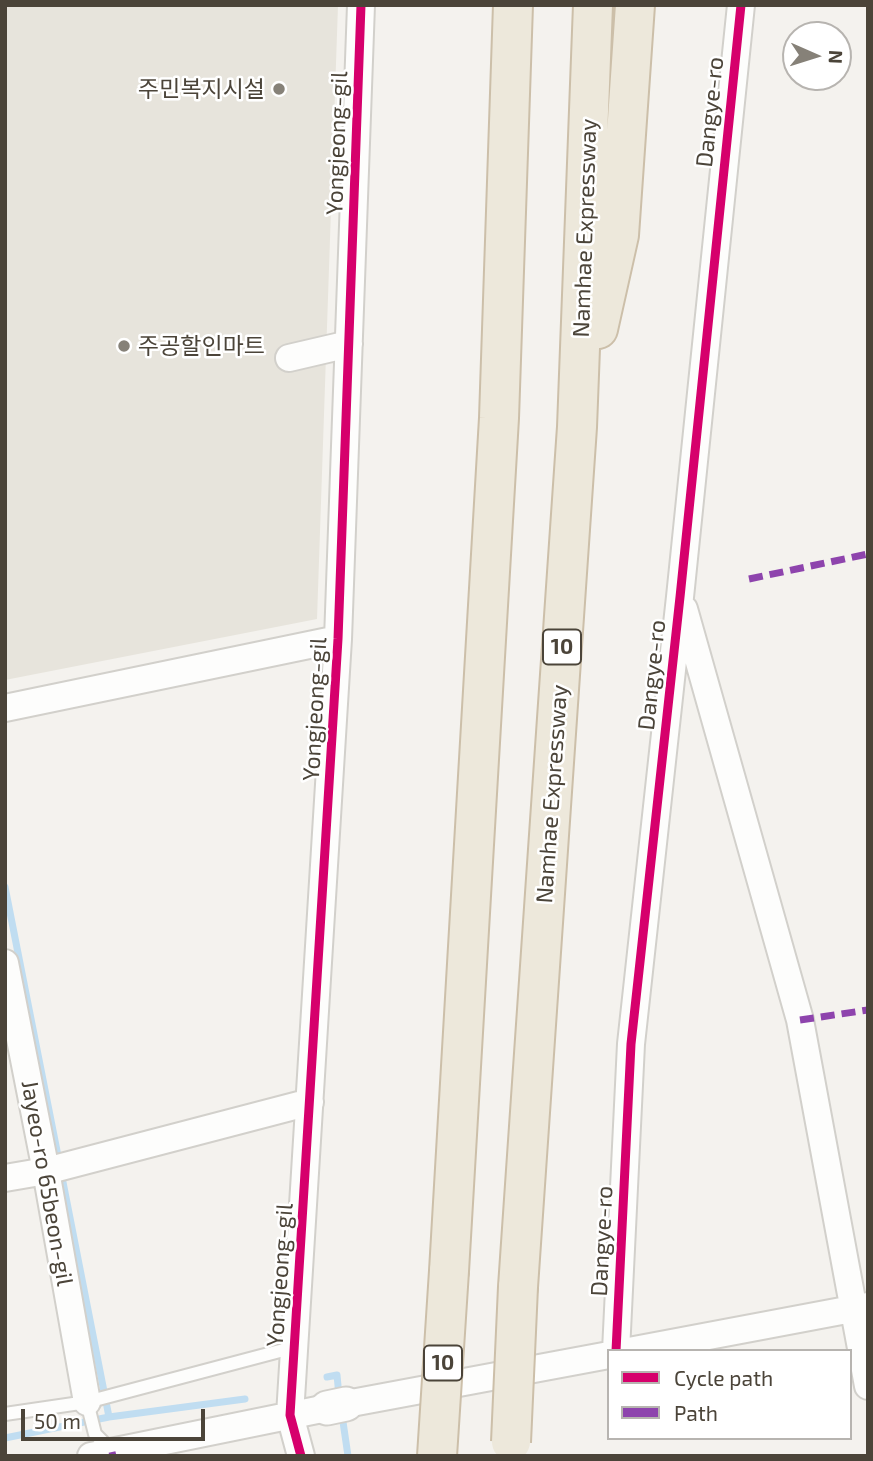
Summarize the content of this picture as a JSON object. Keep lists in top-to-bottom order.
{
  "streets": {
    "highway": ["Namhae Expressway", "10"],
    "street": ["Dangye-ro", "Yongjeong-gil", "Jayeo-ro 65beon-gil"]
  },
  "places": ["주민복지시설", "주공할인마트"],
  "legend": ["Cycle path", "Path"],
  "scale_bar": "50 m",
  "north": "right"
}
